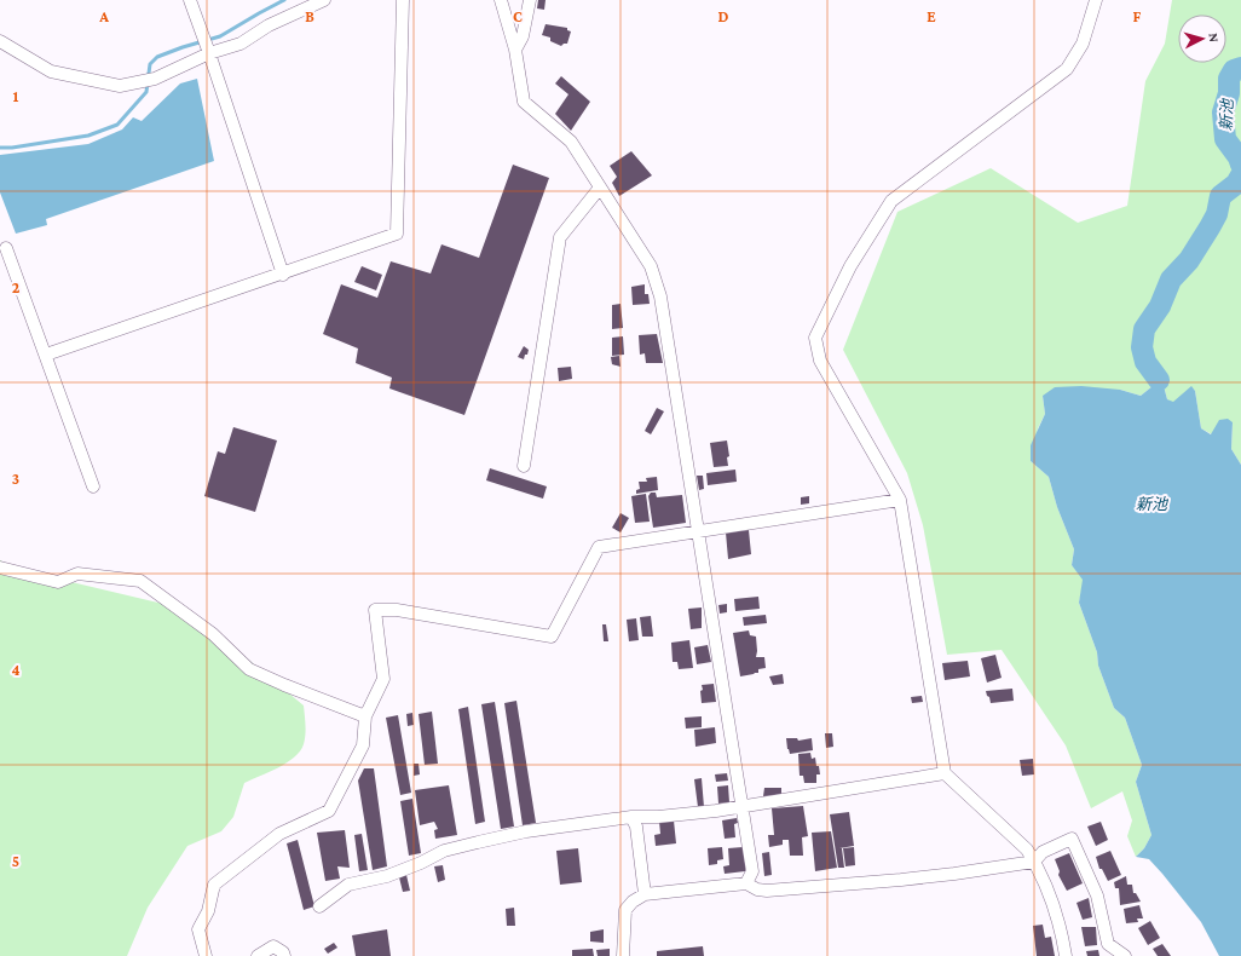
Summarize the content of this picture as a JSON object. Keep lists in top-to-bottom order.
{
  "water": ["新池"],
  "north": "right",
  "grid": {
    "columns": [
      "A",
      "B",
      "C",
      "D",
      "E",
      "F"
    ],
    "rows": [
      "1",
      "2",
      "3",
      "4",
      "5"
    ]
  }
}
